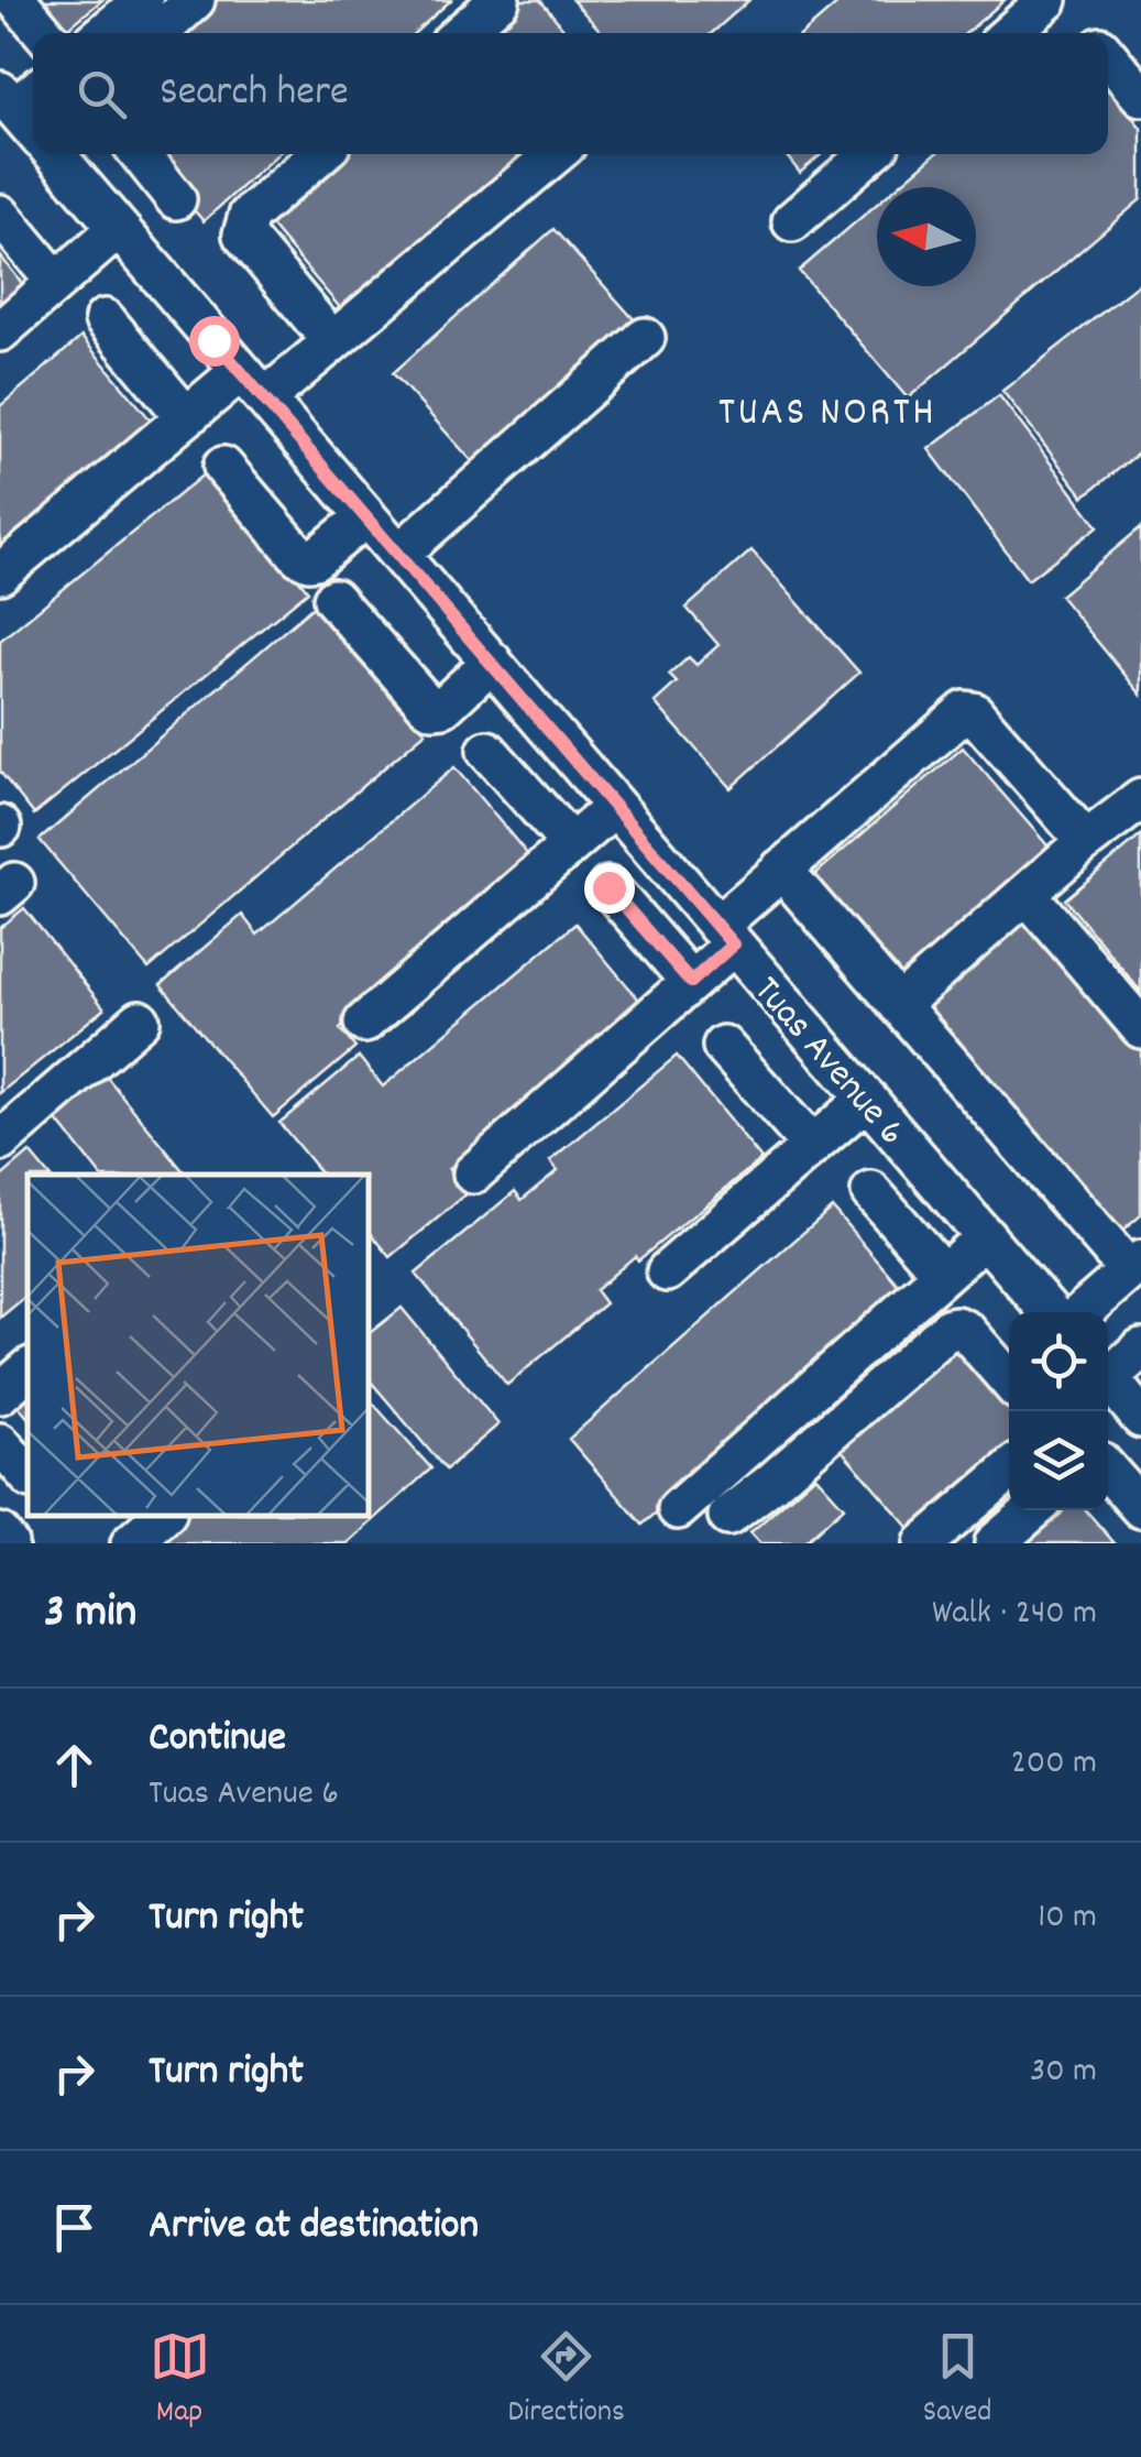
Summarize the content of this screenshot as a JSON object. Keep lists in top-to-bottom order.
{
  "streets": {
    "street": ["Tuas Avenue 6"]
  },
  "districts": ["TUAS NORTH"],
  "north": "left",
  "page": {
    "search": "Search here",
    "heading": ["3 min", "Walk · 240 m"],
    "list": [
      ["Continue", "Tuas Avenue 6", "200 m"],
      ["Turn right", "10 m"],
      ["Turn right", "30 m"],
      "Arrive at destination"
    ],
    "nav": ["Map", "Directions", "Saved"]
  }
}
